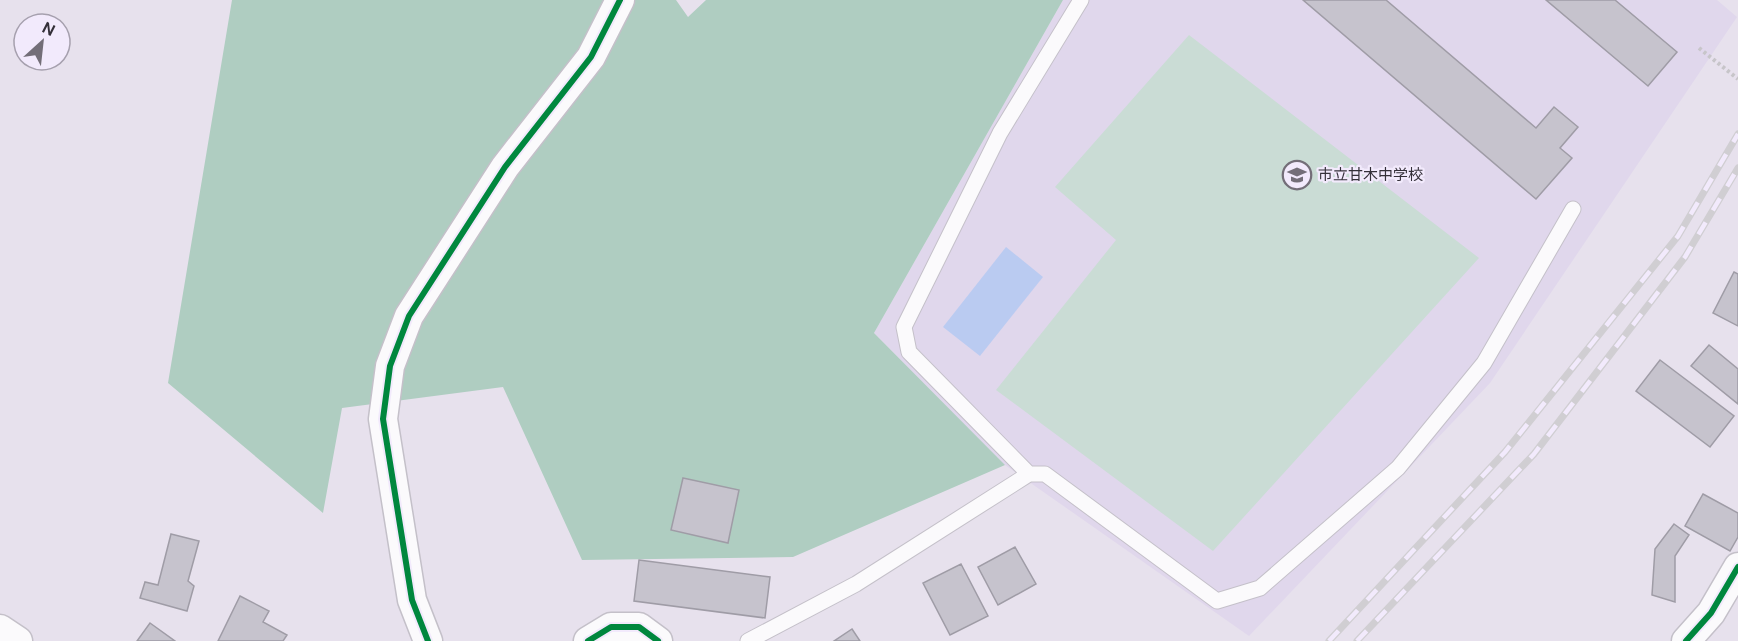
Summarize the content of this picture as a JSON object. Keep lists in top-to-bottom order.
{
  "places": {
    "school or university": ["市立甘木中学校"]
  },
  "north": "top right"
}
